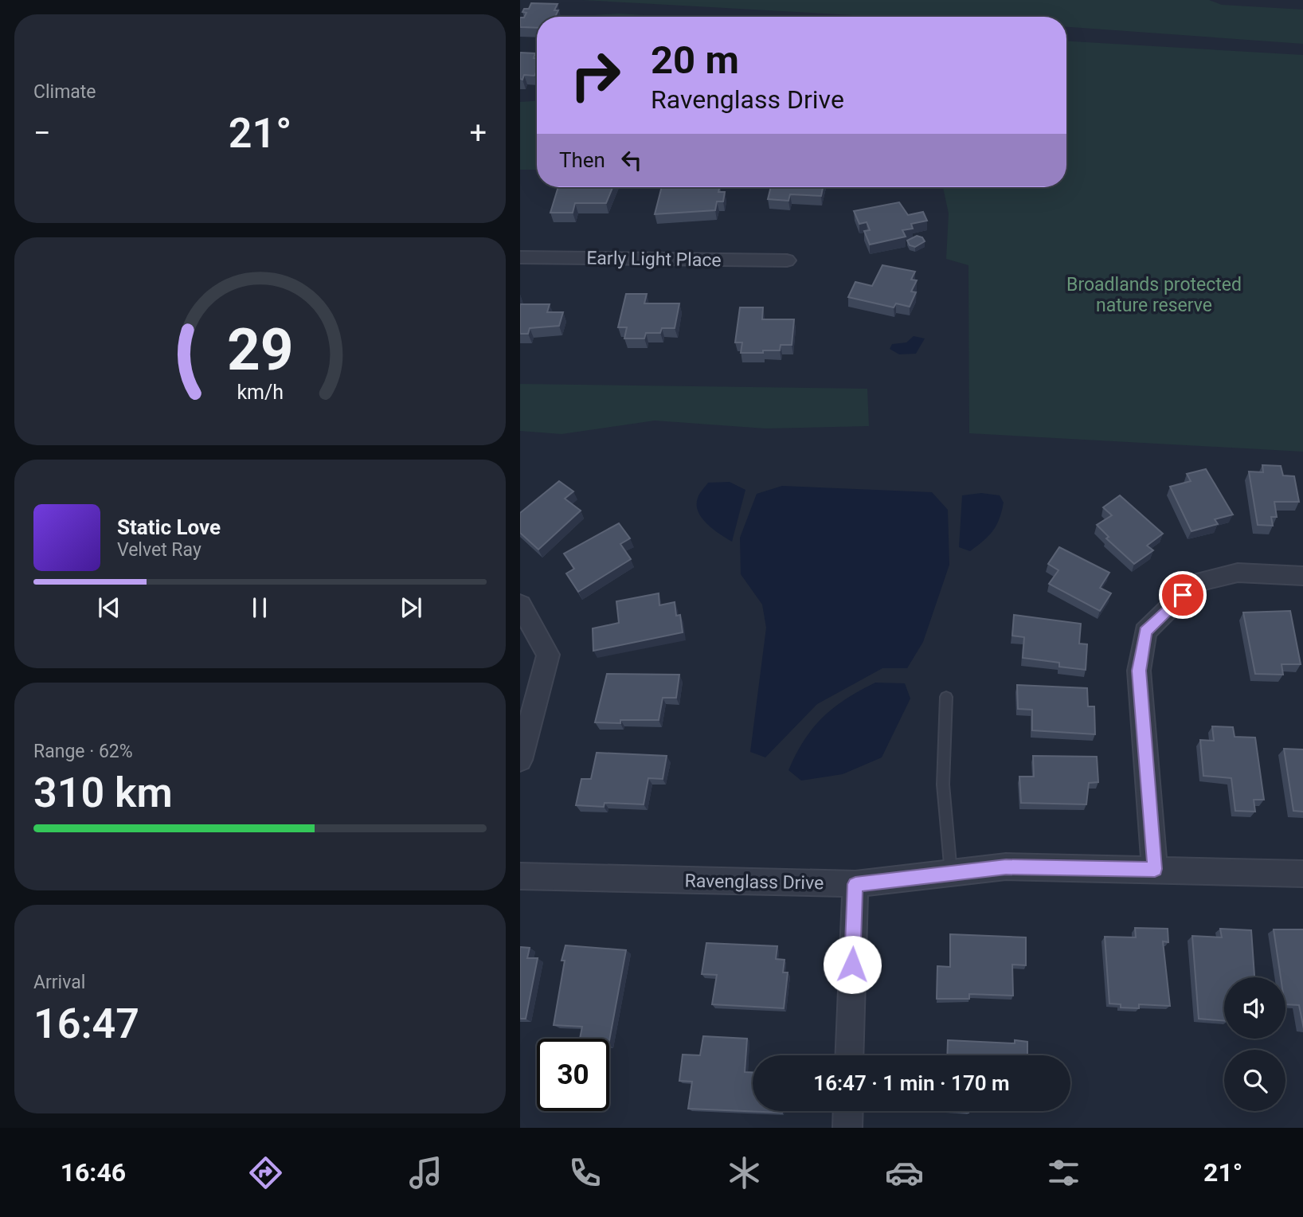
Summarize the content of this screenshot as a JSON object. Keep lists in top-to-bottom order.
{
  "streets": {
    "street": ["Early Light Place", "Ravenglass Drive"]
  },
  "parks": ["Broadlands protected nature reserve"],
  "page": {
    "tile": [
      "Climate",
      ["Range · 62%", "310 km"],
      ["Arrival", "16:47"]
    ],
    "turn": ["20 m", "Ravenglass Drive"],
    "heat": ["−", "21°", "+"],
    "then": "Then",
    "song": ["Static Love", "Velvet Ray"],
    "limit": "30",
    "trip": "16:47 · 1 min · 170 m",
    "tabs": ["16:46", "21°"],
    "gauge": ["29", "km/h"]
  }
}
